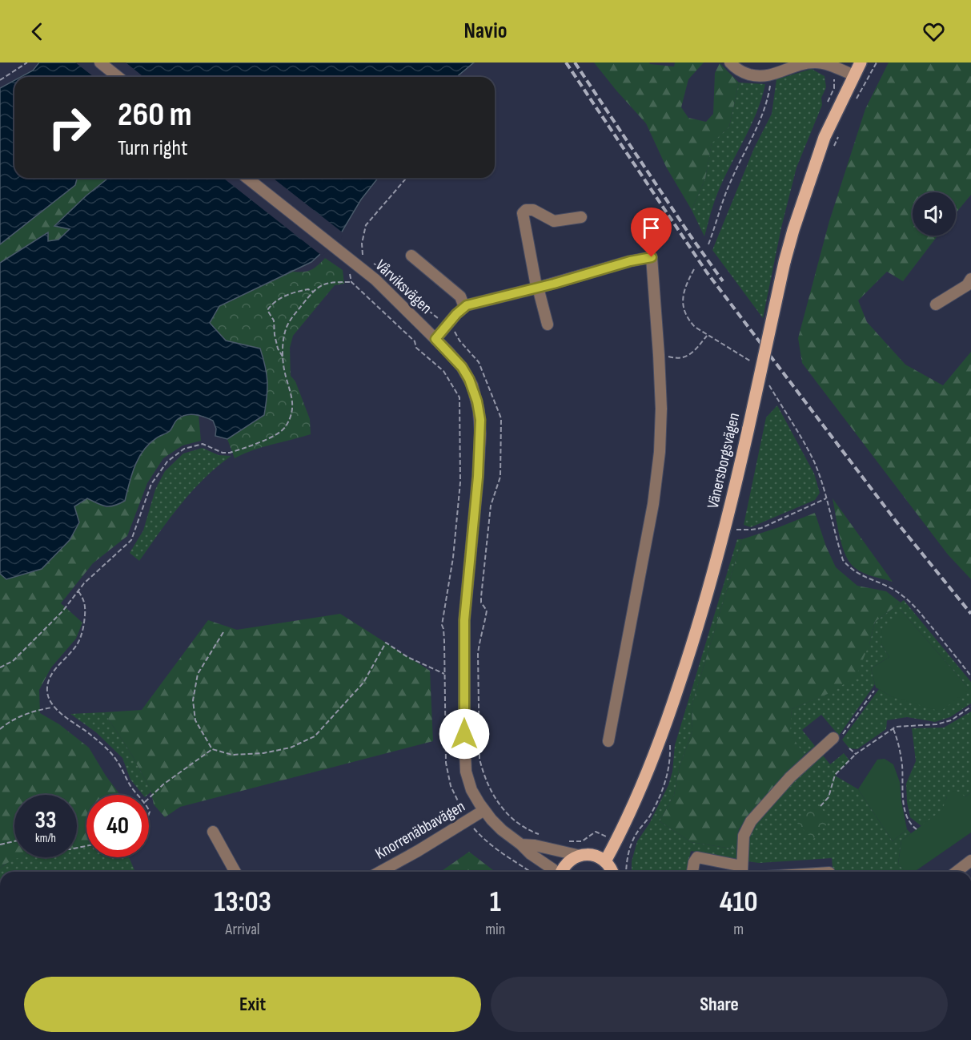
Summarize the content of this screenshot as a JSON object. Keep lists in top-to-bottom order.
{
  "streets": {
    "main road": ["Vänersborgsvägen"],
    "street": ["Vårviksvägen", "Knorrenäbbavägen"]
  },
  "crossings": [
    ["Vårviksvägen", "Knorrenäbbavägen"]
  ],
  "page": {
    "header": "Navio",
    "turn": ["260 m", "Turn right"],
    "speed": "33 km/h",
    "limit": "40",
    "eta": [
      "13:03",
      "Arrival",
      "1",
      "min",
      "410",
      "m"
    ],
    "buttons": ["Exit", "Share"]
  }
}
